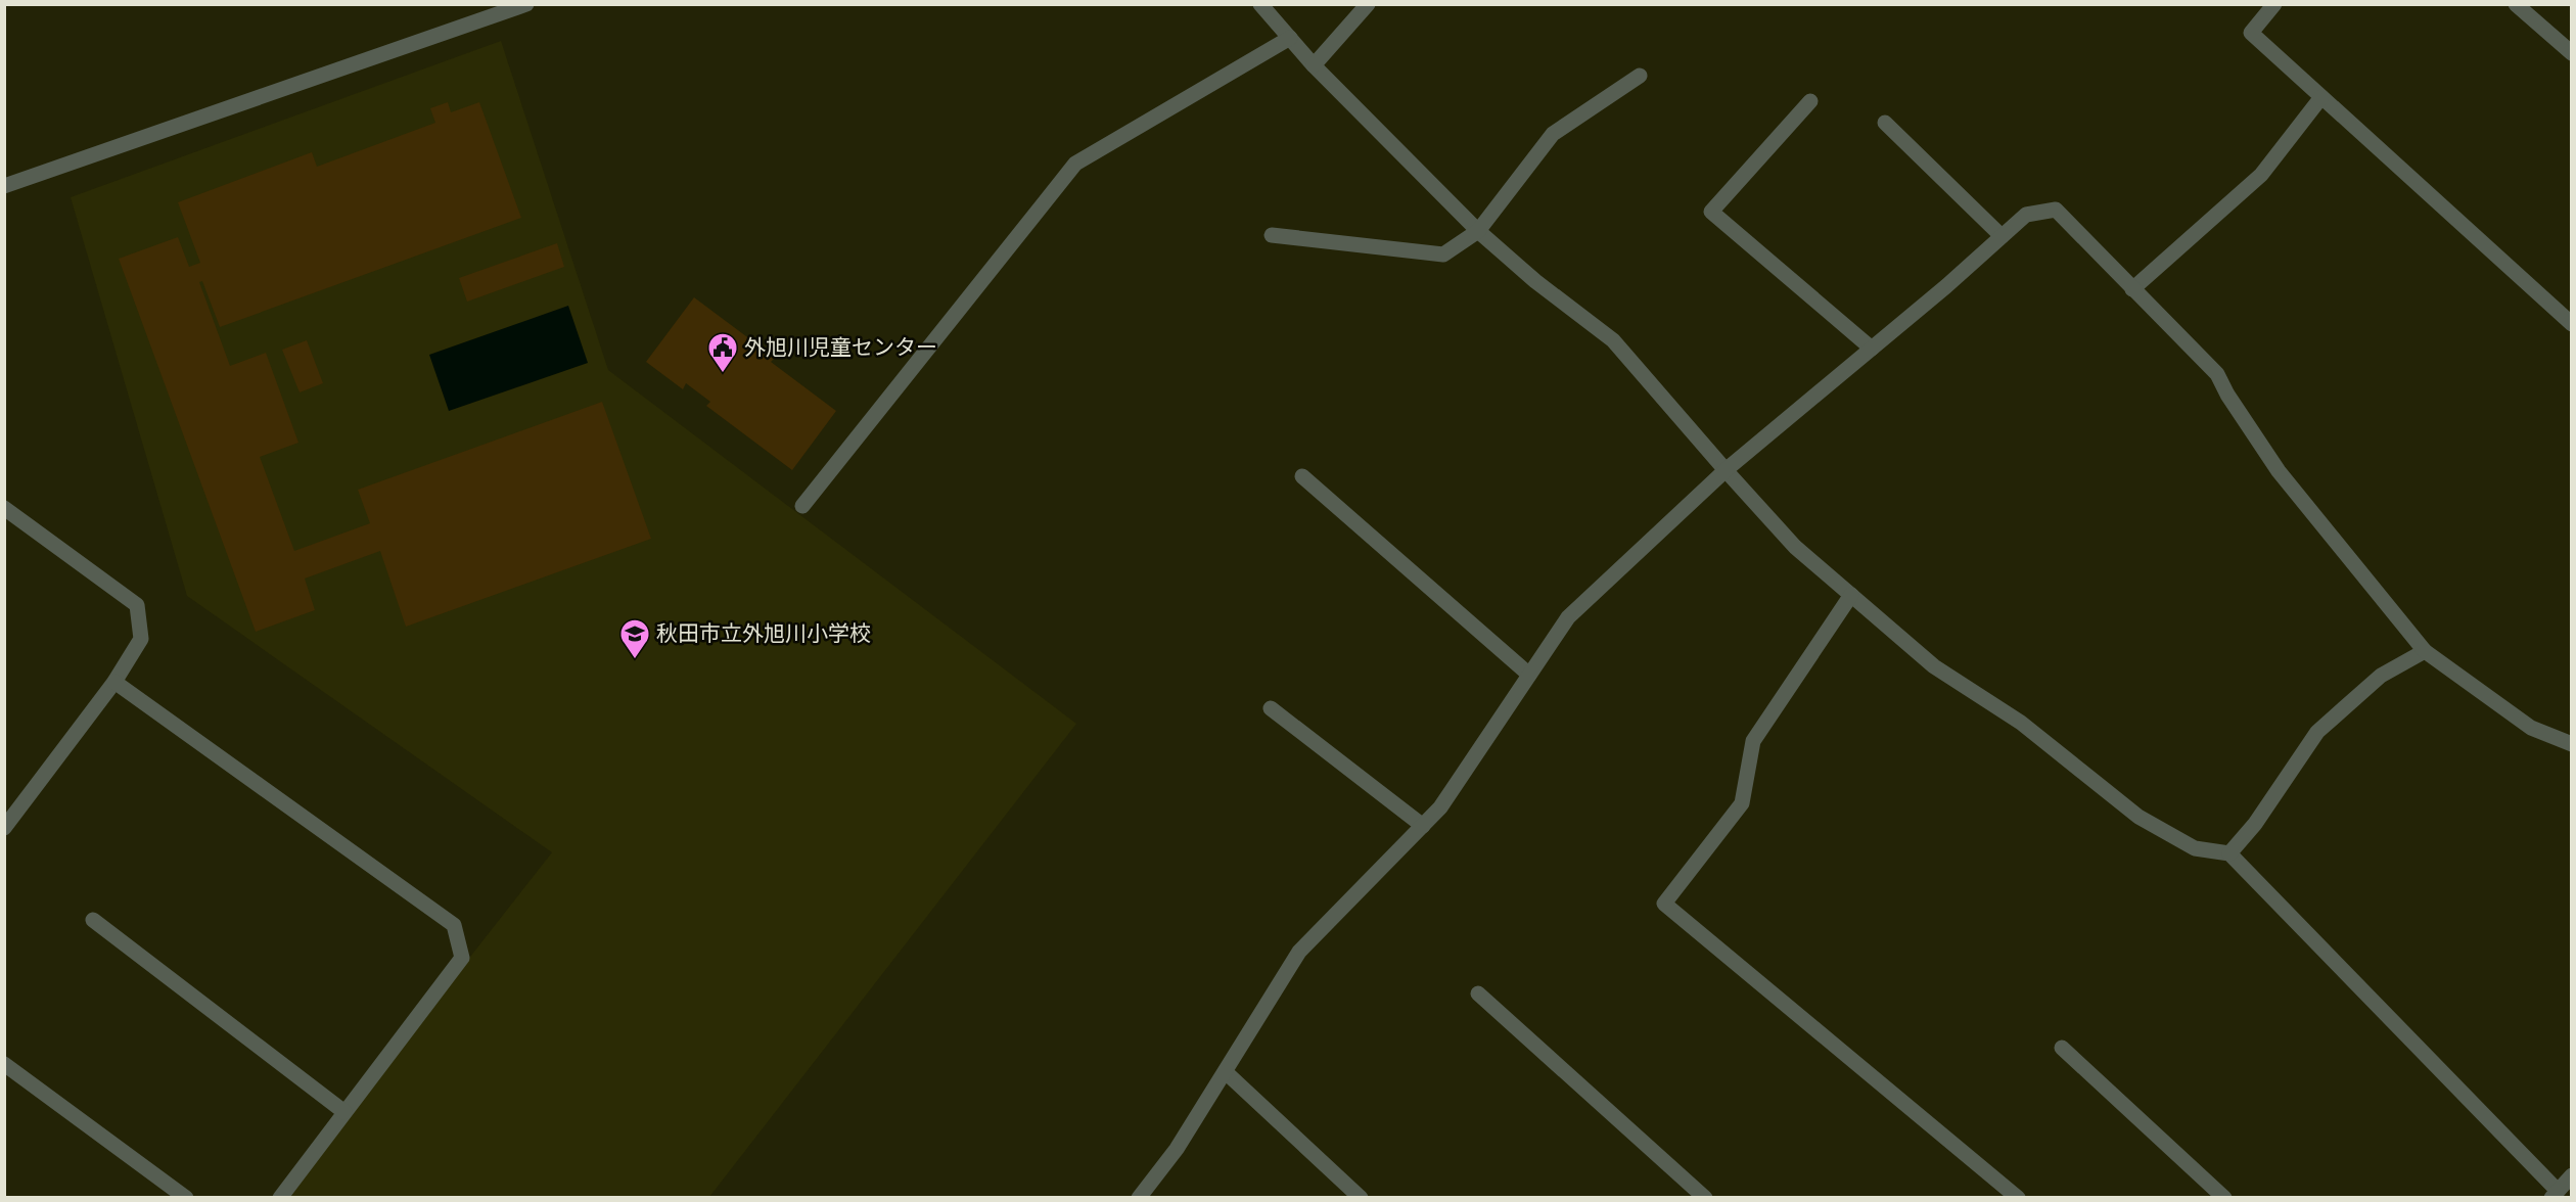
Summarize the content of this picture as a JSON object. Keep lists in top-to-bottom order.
{
  "places": {
    "public building": ["外旭川児童センター"],
    "school or university": ["秋田市立外旭川小学校"]
  }
}
